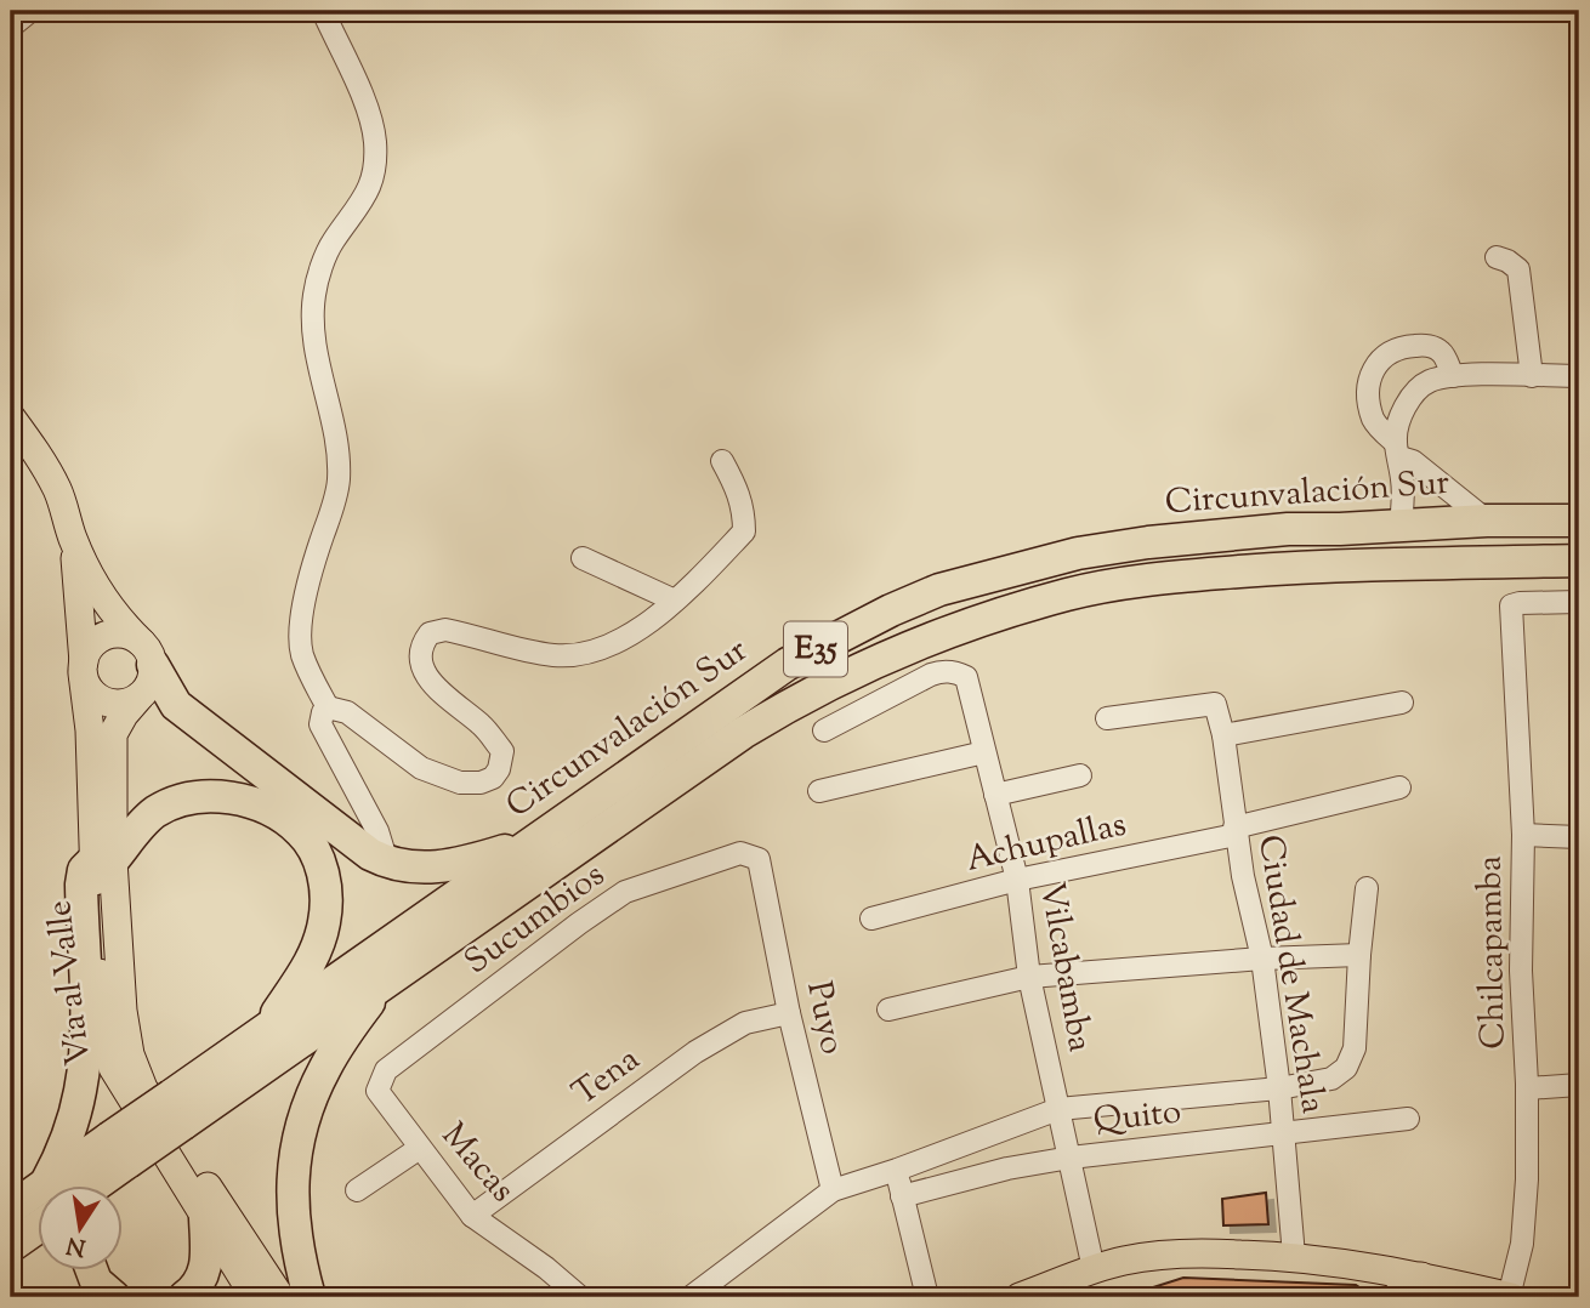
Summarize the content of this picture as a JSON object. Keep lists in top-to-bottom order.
{
  "streets": {
    "highway": ["Circunvalación Sur", "E35"],
    "main road": ["Vía al Valle"],
    "street": [
      "Achupallas",
      "Sucumbios",
      "Chilcapamba",
      "Vilcabamba",
      "Ciudad de Machala",
      "Puyo",
      "Tena",
      "Quito",
      "Macas"
    ]
  },
  "crossings": [
    ["Achupallas", "Vilcabamba"],
    ["Achupallas", "Ciudad de Machala"],
    ["Sucumbios", "Puyo"],
    ["Sucumbios", "Macas"],
    ["Vilcabamba", "Quito"],
    ["Ciudad de Machala", "Quito"],
    ["Puyo", "Tena"],
    ["Puyo", "Quito"],
    ["Tena", "Macas"]
  ],
  "north": "bottom"
}
